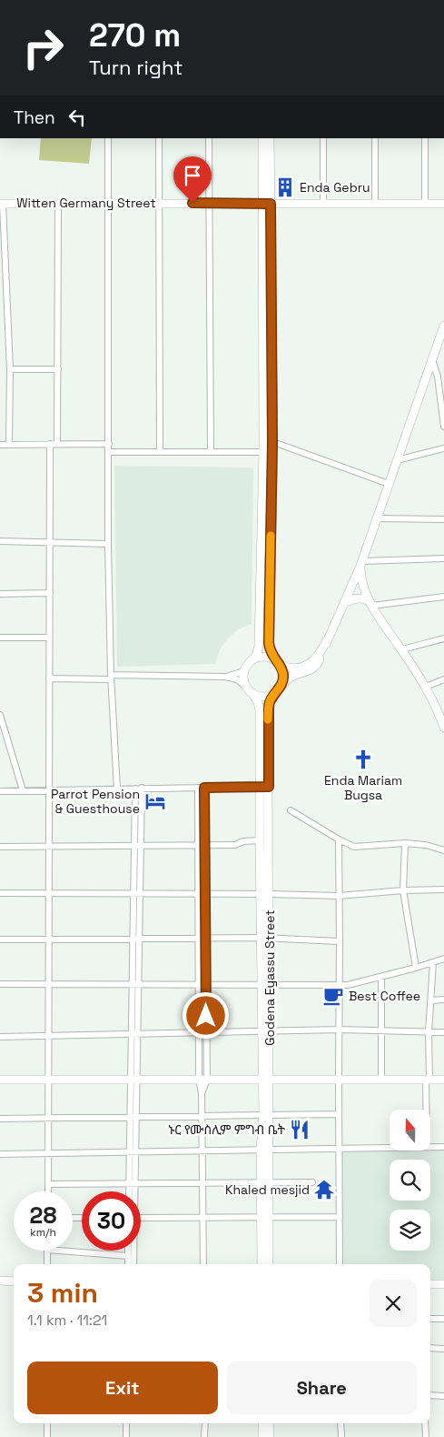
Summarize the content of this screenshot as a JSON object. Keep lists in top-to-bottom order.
{
  "streets": {
    "street": ["Witten Germany Street", "Godena Eyassu Street"]
  },
  "places": {
    "building": ["Enda Gebru"],
    "church": ["Enda Mariam Bugsa"],
    "hotel": ["Parrot Pension & Guesthouse"],
    "cafe": ["Best Coffee"],
    "restaurant": ["ኑር የሙስሊም ምግብ ቤት"],
    "temple": ["Khaled mesjid"]
  },
  "north": "top",
  "page": {
    "turn": ["270 m", "Turn right"],
    "then": "Then",
    "speed": "28 km/h",
    "limit": "30",
    "heading": ["3 min", "1.1 km · 11:21"],
    "buttons": ["Exit", "Share"]
  }
}
